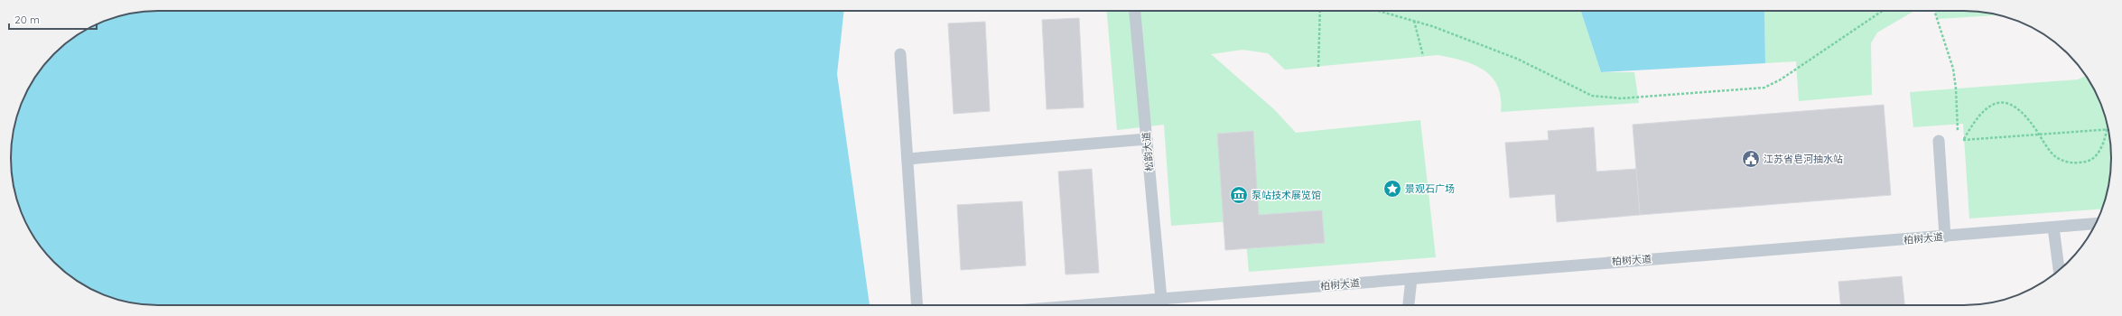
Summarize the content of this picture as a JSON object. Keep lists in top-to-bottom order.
{
  "streets": {
    "lane": ["松韵大道", "柏树大道"]
  },
  "crossings": [
    ["松韵大道", "柏树大道"]
  ],
  "places": {
    "public building": ["江苏省皂河抽水站"],
    "place": ["景观石广场"],
    "museum": ["泵站技术展览馆"]
  },
  "scale_bar": "20 m"
}
